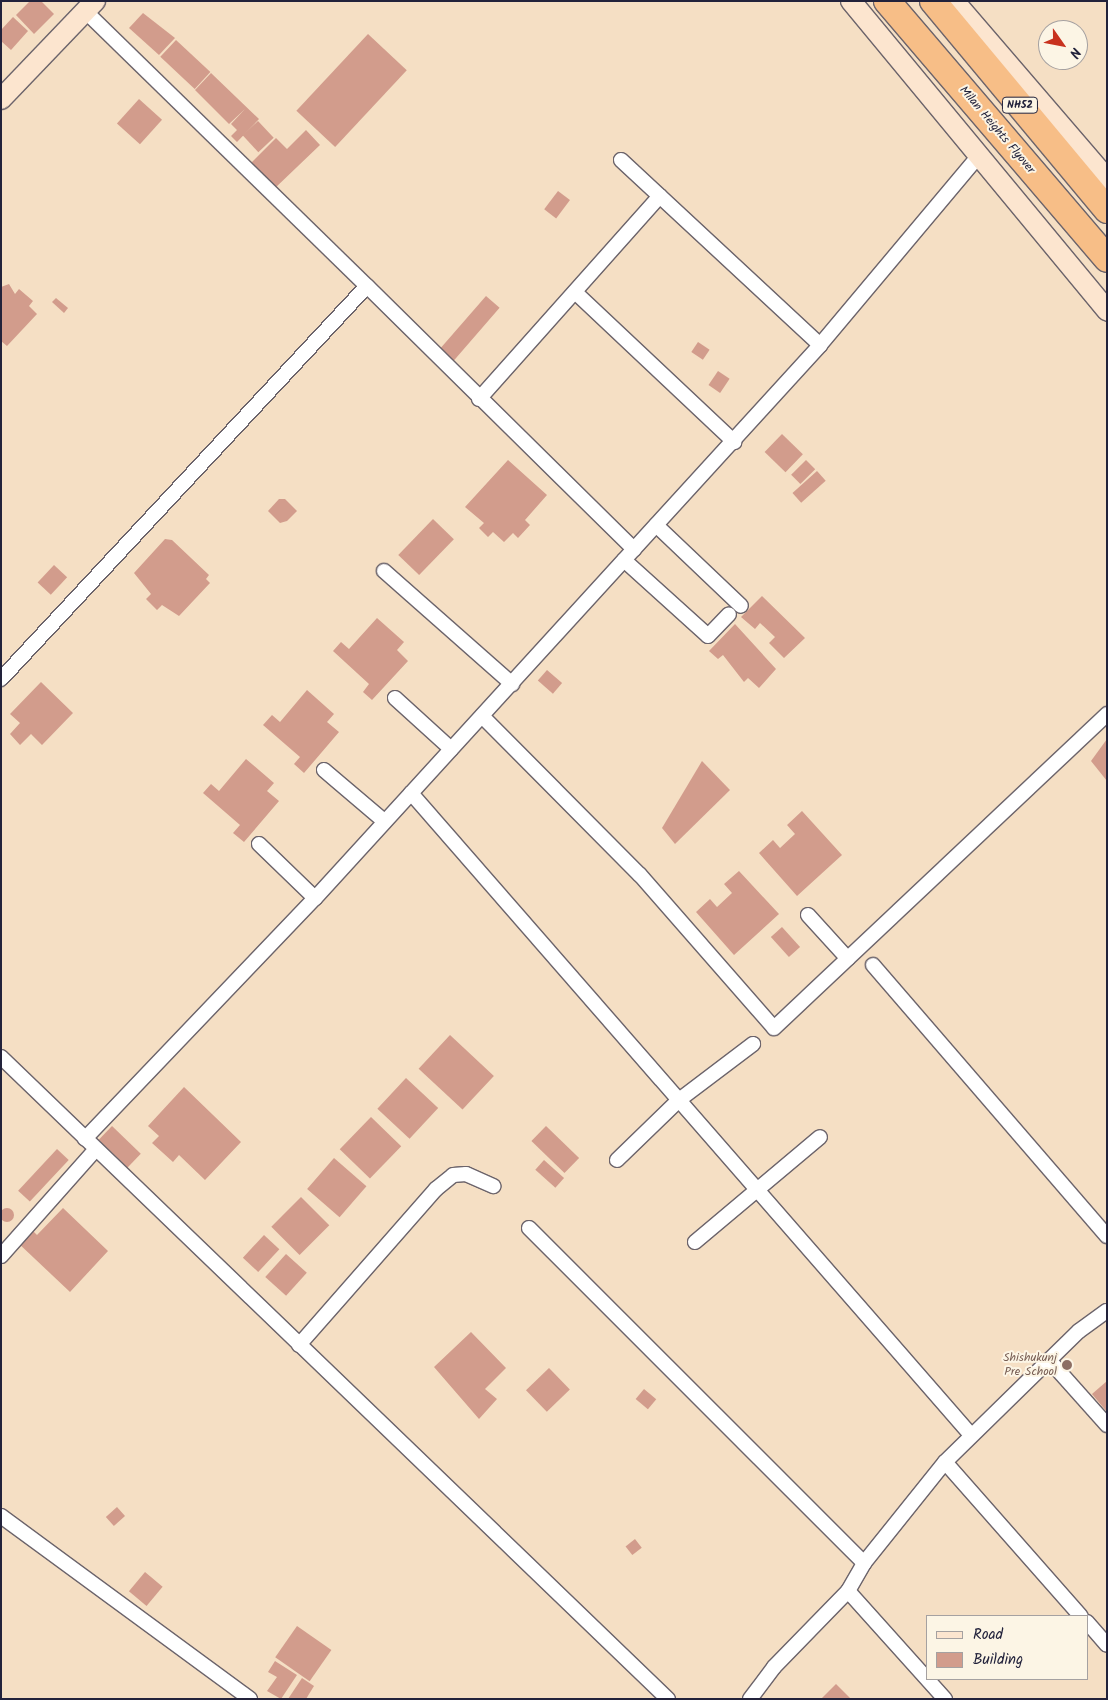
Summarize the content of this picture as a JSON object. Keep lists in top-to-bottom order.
{
  "streets": {
    "highway": ["NH52", "Milan Heights Flyover"]
  },
  "places": ["Shishukunj Pre School"],
  "legend": ["Road", "Building"],
  "north": "bottom right"
}
